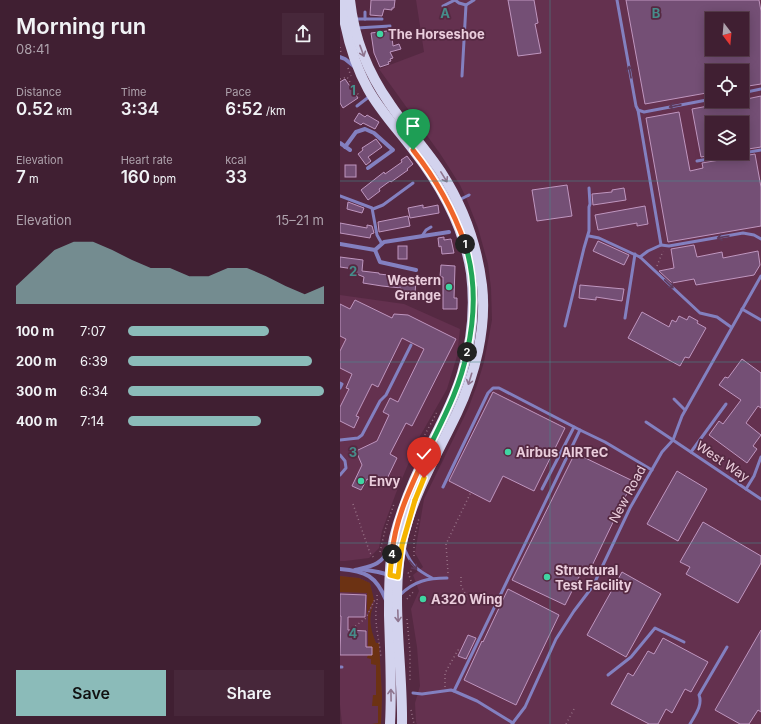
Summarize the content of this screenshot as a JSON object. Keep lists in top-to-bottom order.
{
  "streets": {
    "lane": ["West Way", "New Road"]
  },
  "crossings": [
    ["West Way", "New Road"]
  ],
  "places": [
    "The Horseshoe",
    "Western Grange",
    "Airbus AIRTeC",
    "Envy",
    "Structural Test Facility",
    "A320 Wing"
  ],
  "north": "bottom",
  "page": {
    "heading": ["Morning run", "08:41"],
    "stats": [
      ["Distance", "0.52 km"],
      ["Time", "3:34"],
      ["Pace", "6:52 /km"],
      ["Elevation", "7 m"],
      ["Heart rate", "160 bpm"],
      ["kcal", "33"]
    ],
    "chart": ["Elevation", "15–21 m"],
    "pins": ["1", "2", "4"],
    "list": [
      {
        "name": "100 m",
        "note": "7:07"
      },
      {
        "name": "200 m",
        "note": "6:39"
      },
      {
        "name": "300 m",
        "note": "6:34"
      },
      {
        "name": "400 m",
        "note": "7:14"
      }
    ],
    "buttons": ["Save", "Share"]
  },
  "grid": {
    "columns": ["A", "B"],
    "rows": [
      "1",
      "2",
      "3",
      "4"
    ]
  }
}
